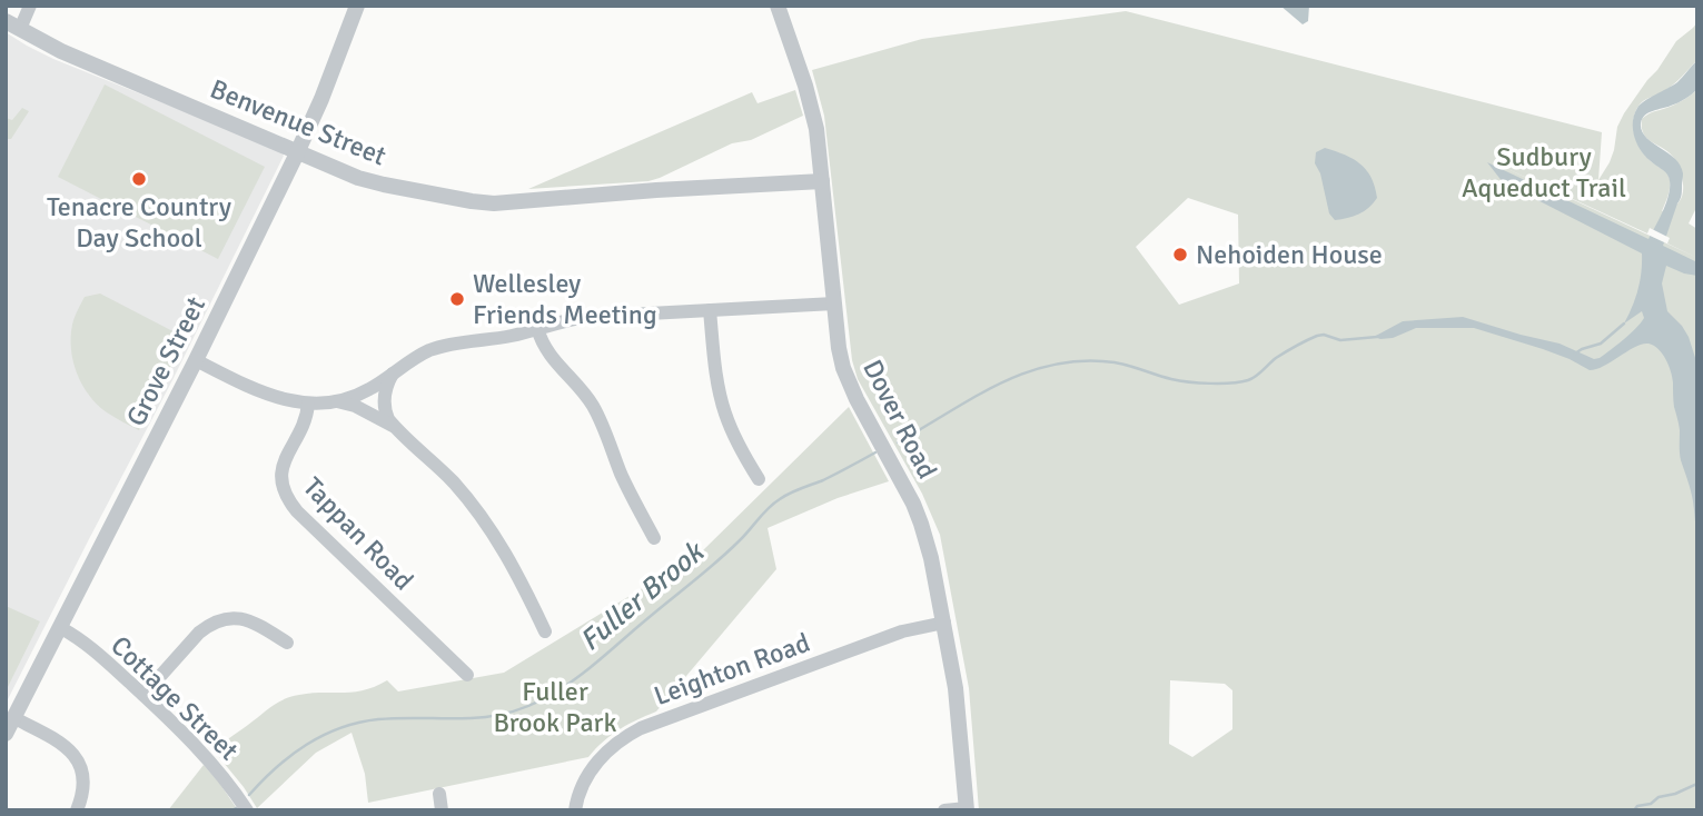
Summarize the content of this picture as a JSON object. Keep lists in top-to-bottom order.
{
  "streets": {
    "street": [
      "Benvenue Street",
      "Grove Street",
      "Dover Road",
      "Tappan Road",
      "Leighton Road",
      "Cottage Street"
    ]
  },
  "crossings": [
    ["Benvenue Street", "Grove Street"],
    ["Benvenue Street", "Dover Road"],
    ["Grove Street", "Cottage Street"],
    ["Dover Road", "Leighton Road"]
  ],
  "water": ["Fuller Brook"],
  "parks": ["Sudbury Aqueduct Trail", "Fuller Brook Park"],
  "places": ["Tenacre Country Day School", "Nehoiden House", "Wellesley Friends Meeting"]
}
